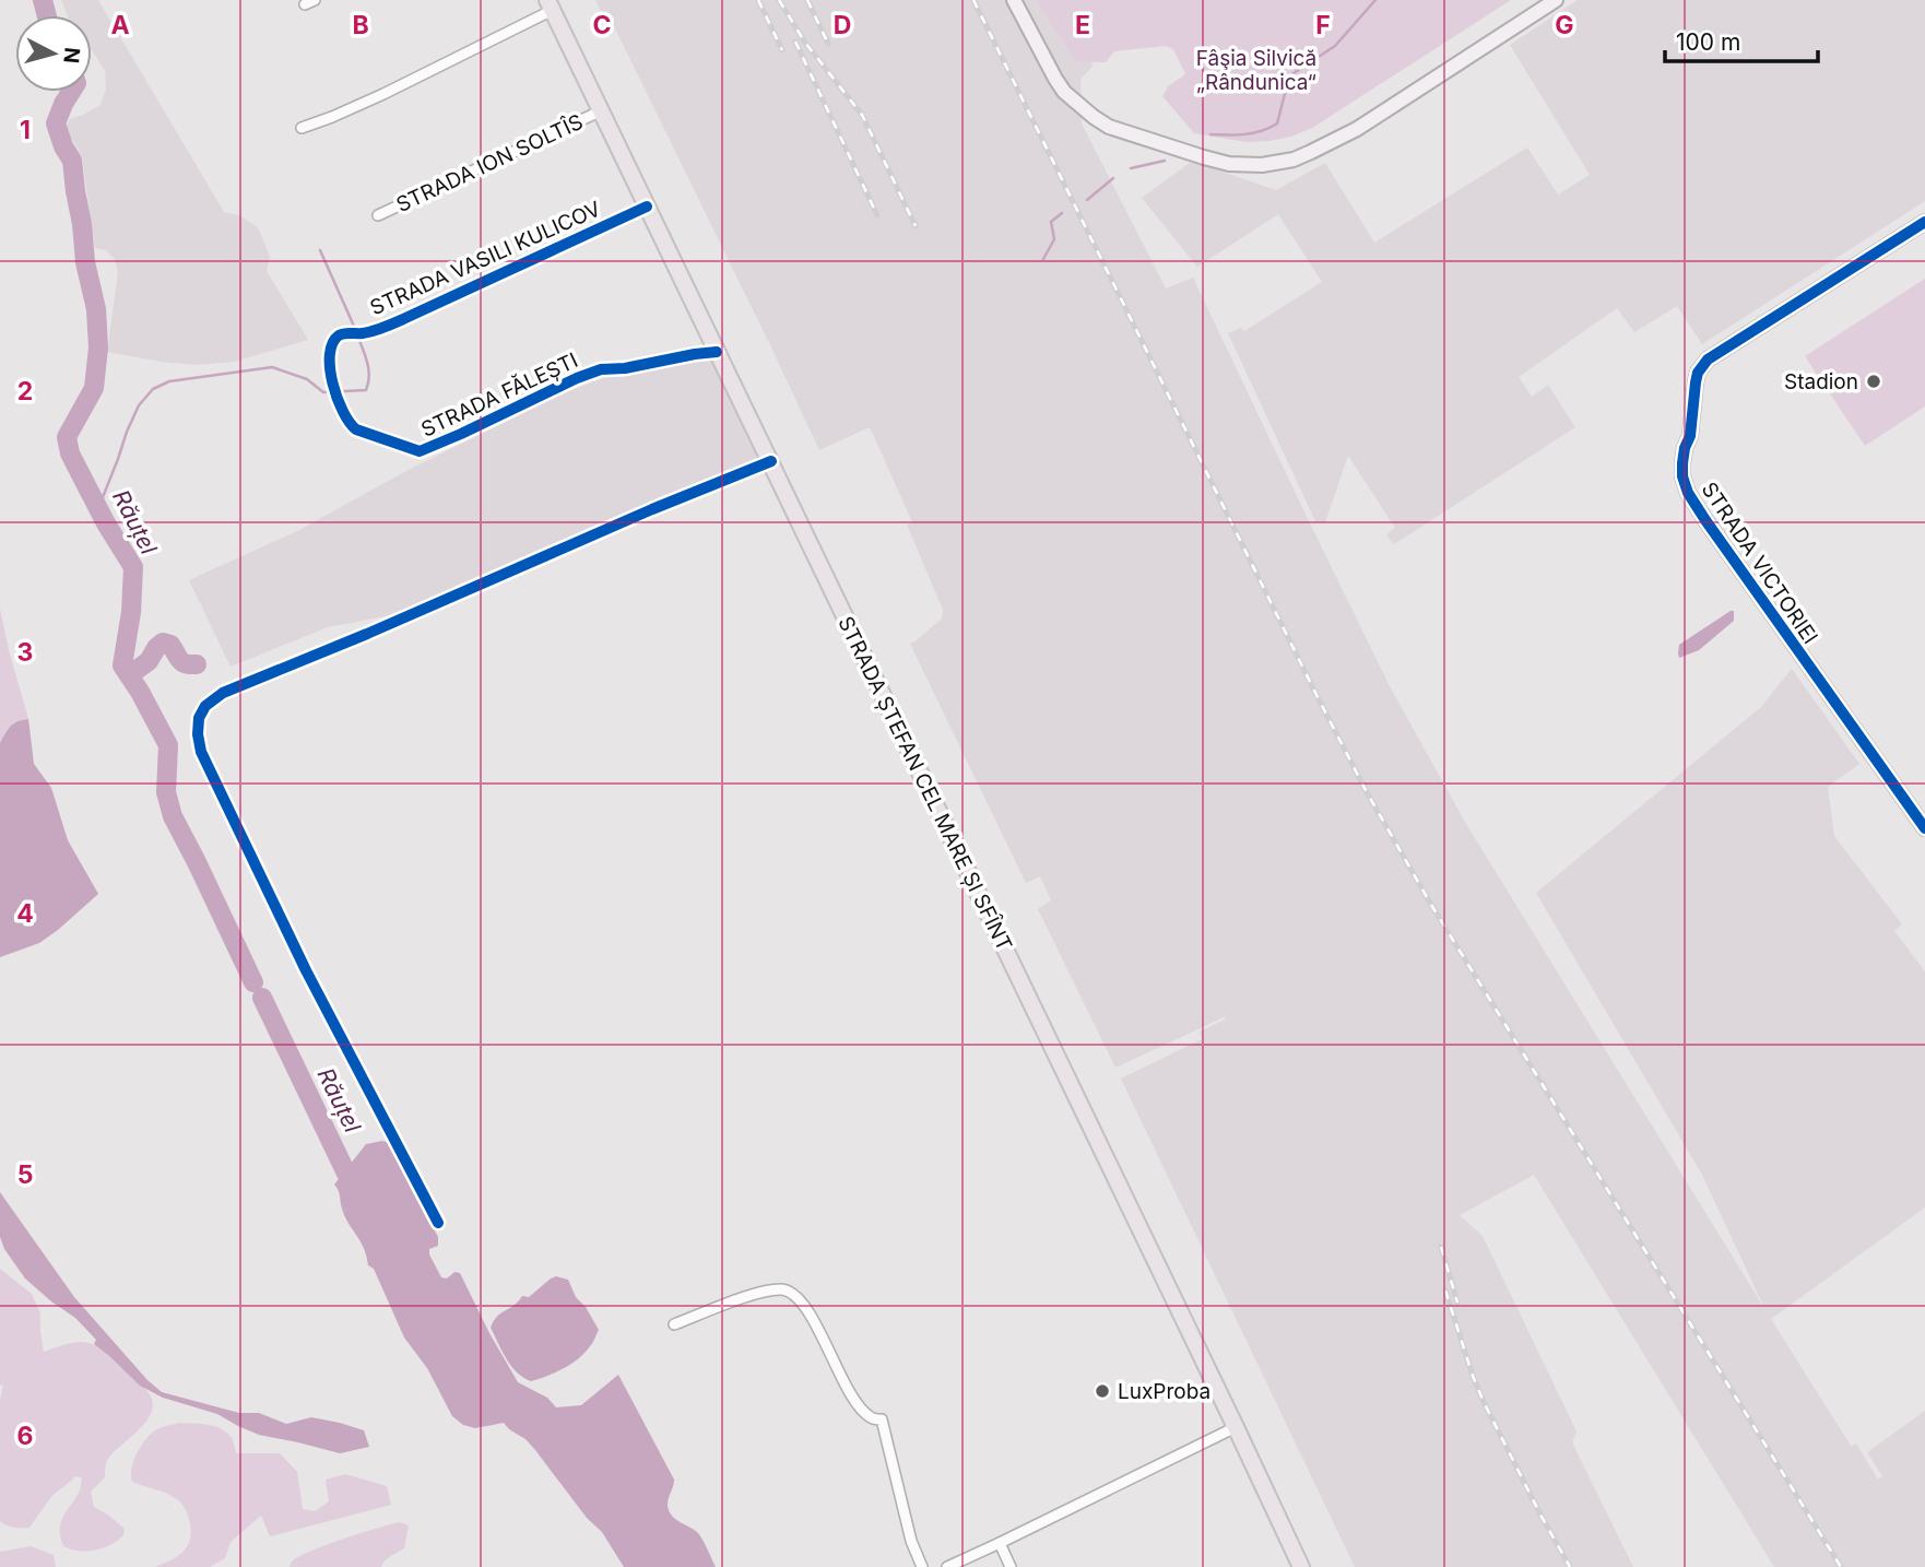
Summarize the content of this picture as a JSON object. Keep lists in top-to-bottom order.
{
  "streets": {
    "main road": ["STRADA ȘTEFAN CEL MARE ȘI SFÎNT"],
    "street": [
      "STRADA ION SOLTÎS",
      "STRADA VASILI KULICOV",
      "STRADA FĂLEȘTI",
      "STRADA VICTORIEI"
    ]
  },
  "crossings": [
    ["STRADA ION SOLTÎS", "STRADA ȘTEFAN CEL MARE ȘI SFÎNT"],
    ["STRADA VASILI KULICOV", "STRADA FĂLEȘTI"],
    ["STRADA VASILI KULICOV", "STRADA ȘTEFAN CEL MARE ȘI SFÎNT"],
    ["STRADA FĂLEȘTI", "STRADA ȘTEFAN CEL MARE ȘI SFÎNT"]
  ],
  "water": ["Răuțel"],
  "parks": ["Fâşia Silvică „Rândunica“"],
  "places": ["Stadion", "LuxProba"],
  "scale_bar": "100 m",
  "north": "right",
  "grid": {
    "columns": [
      "A",
      "B",
      "C",
      "D",
      "E",
      "F",
      "G"
    ],
    "rows": [
      "1",
      "2",
      "3",
      "4",
      "5",
      "6"
    ]
  }
}
